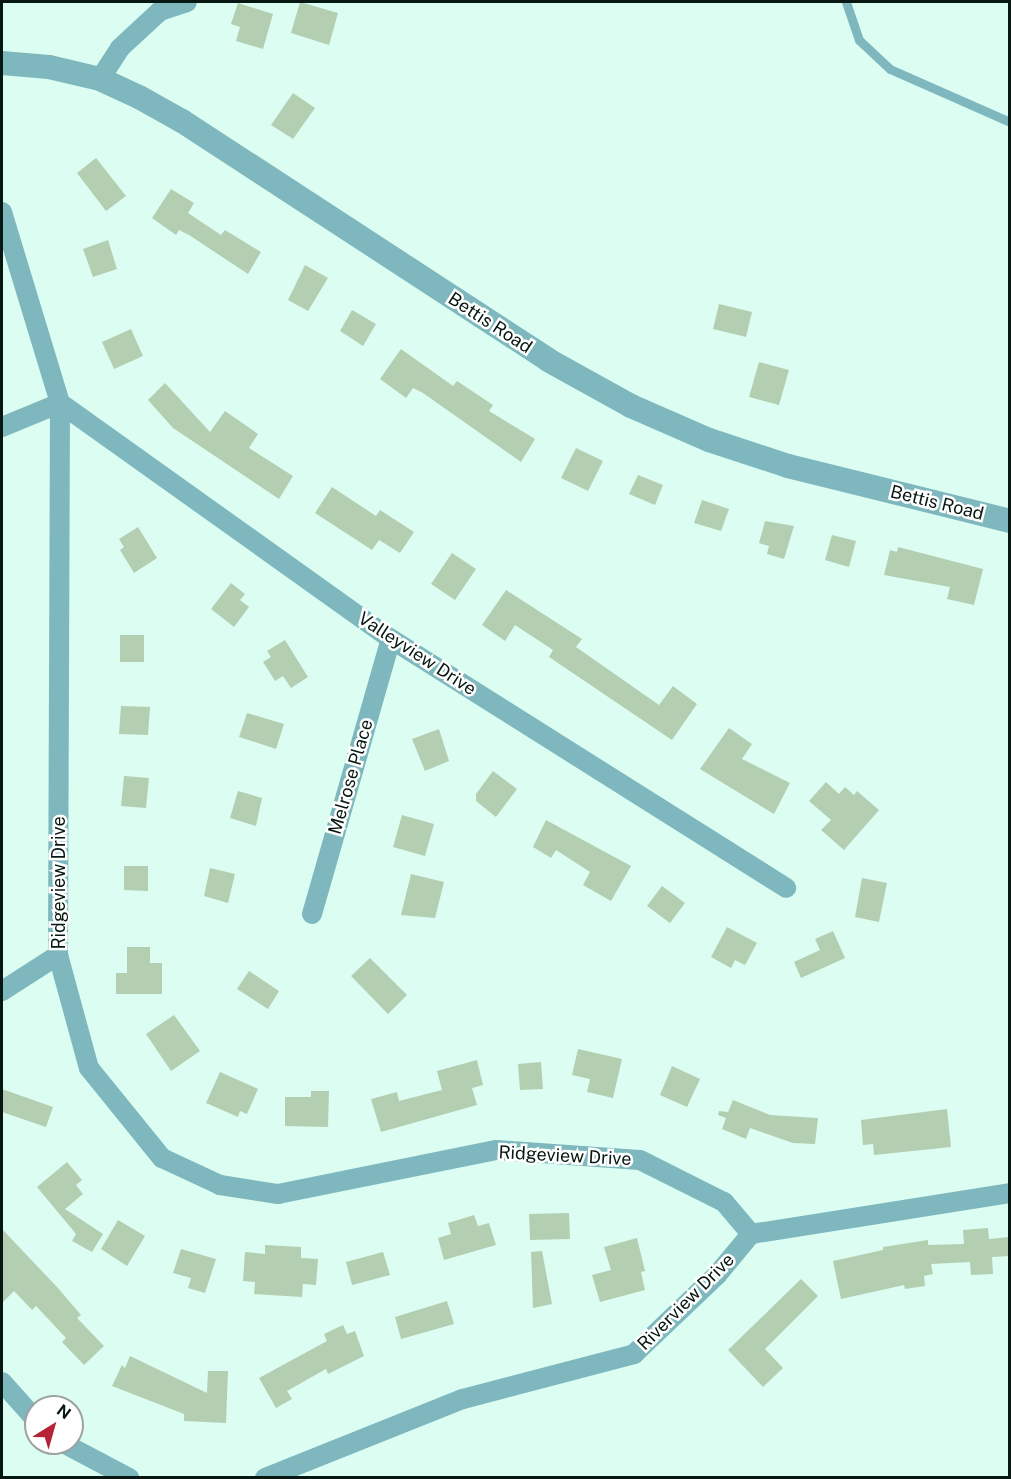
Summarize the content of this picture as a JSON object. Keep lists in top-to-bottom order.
{
  "streets": {
    "street": [
      "Bettis Road",
      "Valleyview Drive",
      "Melrose Place",
      "Ridgeview Drive",
      "Riverview Drive"
    ]
  },
  "crossings": [
    ["Valleyview Drive", "Melrose Place"],
    ["Valleyview Drive", "Ridgeview Drive"],
    ["Ridgeview Drive", "Riverview Drive"]
  ],
  "north": "top right"
}
